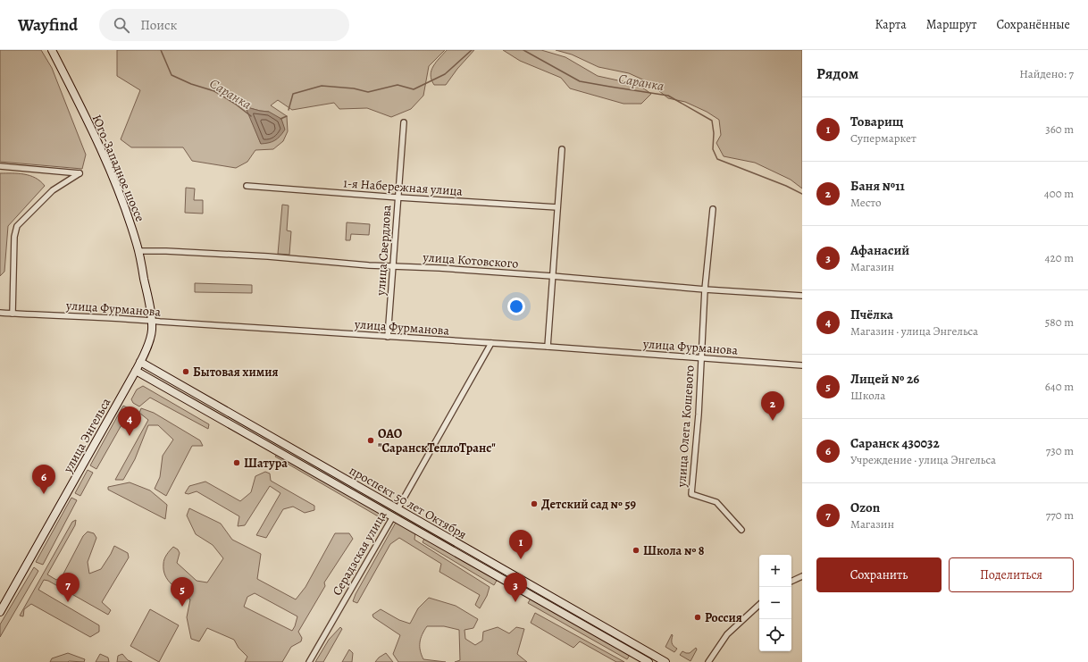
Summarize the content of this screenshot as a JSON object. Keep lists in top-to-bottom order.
{
  "streets": {
    "main road": [
      "Юго-Западное шоссе",
      "улица Энгельса",
      "проспект 50 лет Октября",
      "Серадзская улица"
    ],
    "street": [
      "1-я Набережная улица",
      "улица Свердлова",
      "улица Котовского",
      "улица Фурманова",
      "улица Олега Кошевого"
    ]
  },
  "crossings": [
    ["Юго-Западное шоссе", "улица Котовского"],
    ["Юго-Западное шоссе", "улица Фурманова"],
    ["Юго-Западное шоссе", "улица Энгельса"],
    ["1-я Набережная улица", "улица Свердлова"],
    ["улица Свердлова", "улица Котовского"],
    ["улица Свердлова", "улица Фурманова"],
    ["улица Котовского", "улица Олега Кошевого"],
    ["улица Фурманова", "улица Олега Кошевого"],
    ["улица Фурманова", "улица Энгельса"],
    ["улица Фурманова", "Серадзская улица"],
    ["улица Энгельса", "проспект 50 лет Октября"],
    ["проспект 50 лет Октября", "Серадзская улица"]
  ],
  "water": ["Саранка"],
  "places": [
    "Бытовая химия",
    "ОАО \"СаранскТеплоТранс\"",
    "Шатура",
    "Детский сад № 59",
    "Школа № 8",
    "Россия"
  ],
  "page": {
    "header": "Wayfind",
    "search": "Поиск",
    "nav": ["Карта", "Маршрут", "Сохранённые"],
    "heading": ["Рядом", "Найдено: 7"],
    "list": [
      {
        "mark": "1",
        "name": "Товарищ",
        "note": "Супермаркет",
        "value": "360 m"
      },
      {
        "mark": "2",
        "name": "Баня №11",
        "note": "Место",
        "value": "400 m"
      },
      {
        "mark": "3",
        "name": "Афанасий",
        "note": "Магазин",
        "value": "420 m"
      },
      {
        "mark": "4",
        "name": "Пчёлка",
        "note": "Магазин · улица Энгельса",
        "value": "580 m"
      },
      {
        "mark": "5",
        "name": "Лицей № 26",
        "note": "Школа",
        "value": "640 m"
      },
      {
        "mark": "6",
        "name": "Саранск 430032",
        "note": "Учреждение · улица Энгельса",
        "value": "730 m"
      },
      {
        "mark": "7",
        "name": "Ozon",
        "note": "Магазин",
        "value": "770 m"
      }
    ],
    "pins": [
      "2",
      "4",
      "6",
      "1",
      "3",
      "7",
      "5"
    ],
    "buttons": ["Сохранить", "Поделиться"],
    "map_buttons": ["+", "−"]
  }
}
